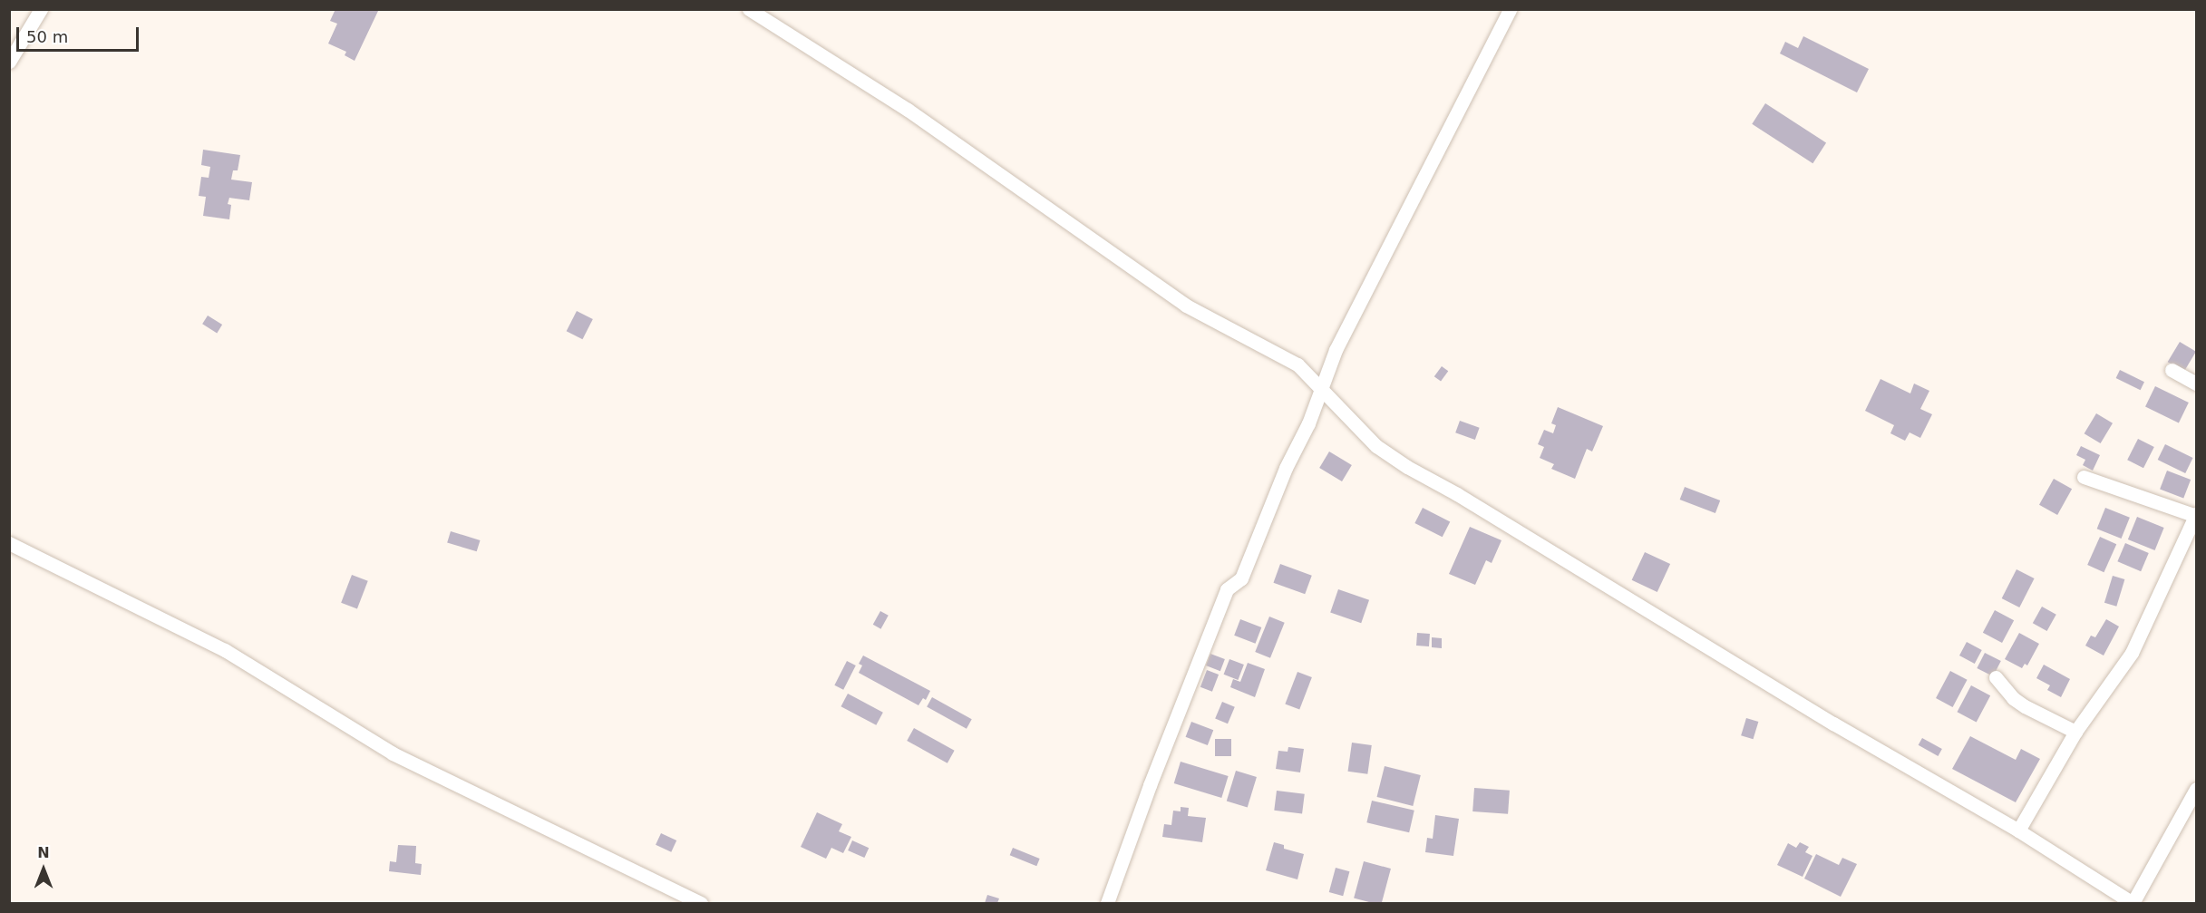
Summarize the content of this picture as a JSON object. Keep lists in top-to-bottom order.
{
  "scale_bar": "50 m",
  "north": "top"
}
